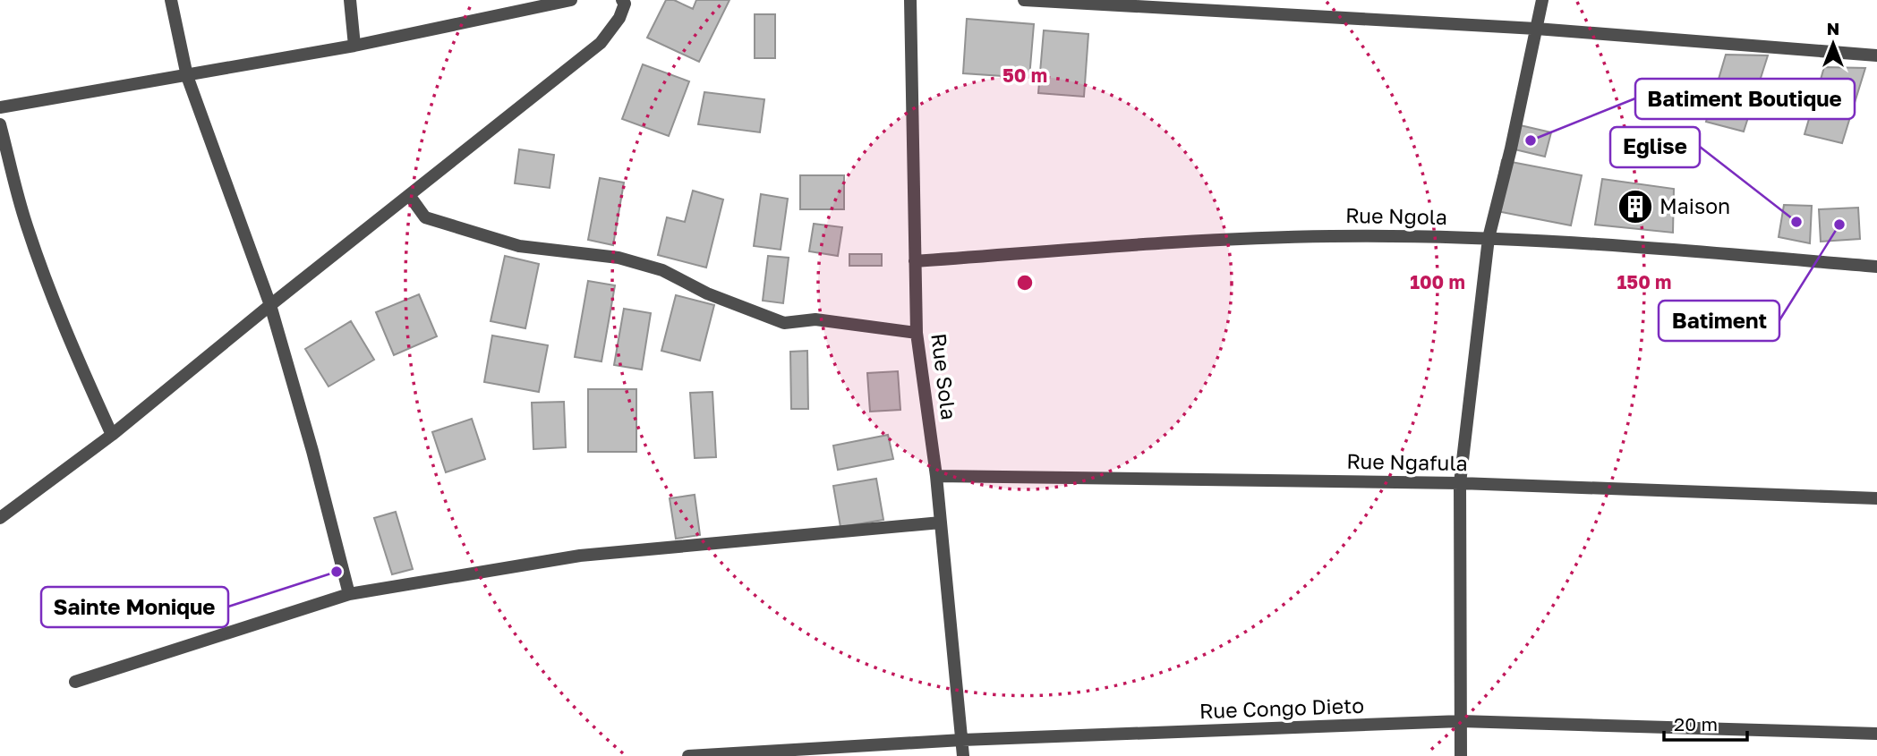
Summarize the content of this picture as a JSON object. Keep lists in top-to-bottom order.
{
  "streets": {
    "street": [
      "Rue Ngola",
      "Rue Sola",
      "Rue Ngafula",
      "Rue Congo Dieto"
    ]
  },
  "crossings": [
    ["Rue Ngola", "Rue Sola"],
    ["Rue Sola", "Rue Ngafula"],
    ["Rue Sola", "Rue Congo Dieto"]
  ],
  "places": {
    "other": [
      "Batiment Boutique",
      "Eglise",
      "Batiment",
      "Sainte Monique"
    ],
    "building": ["Maison"]
  },
  "scale_bar": "20 m",
  "north": "top",
  "rings": ["50 m", "100 m", "150 m"]
}
